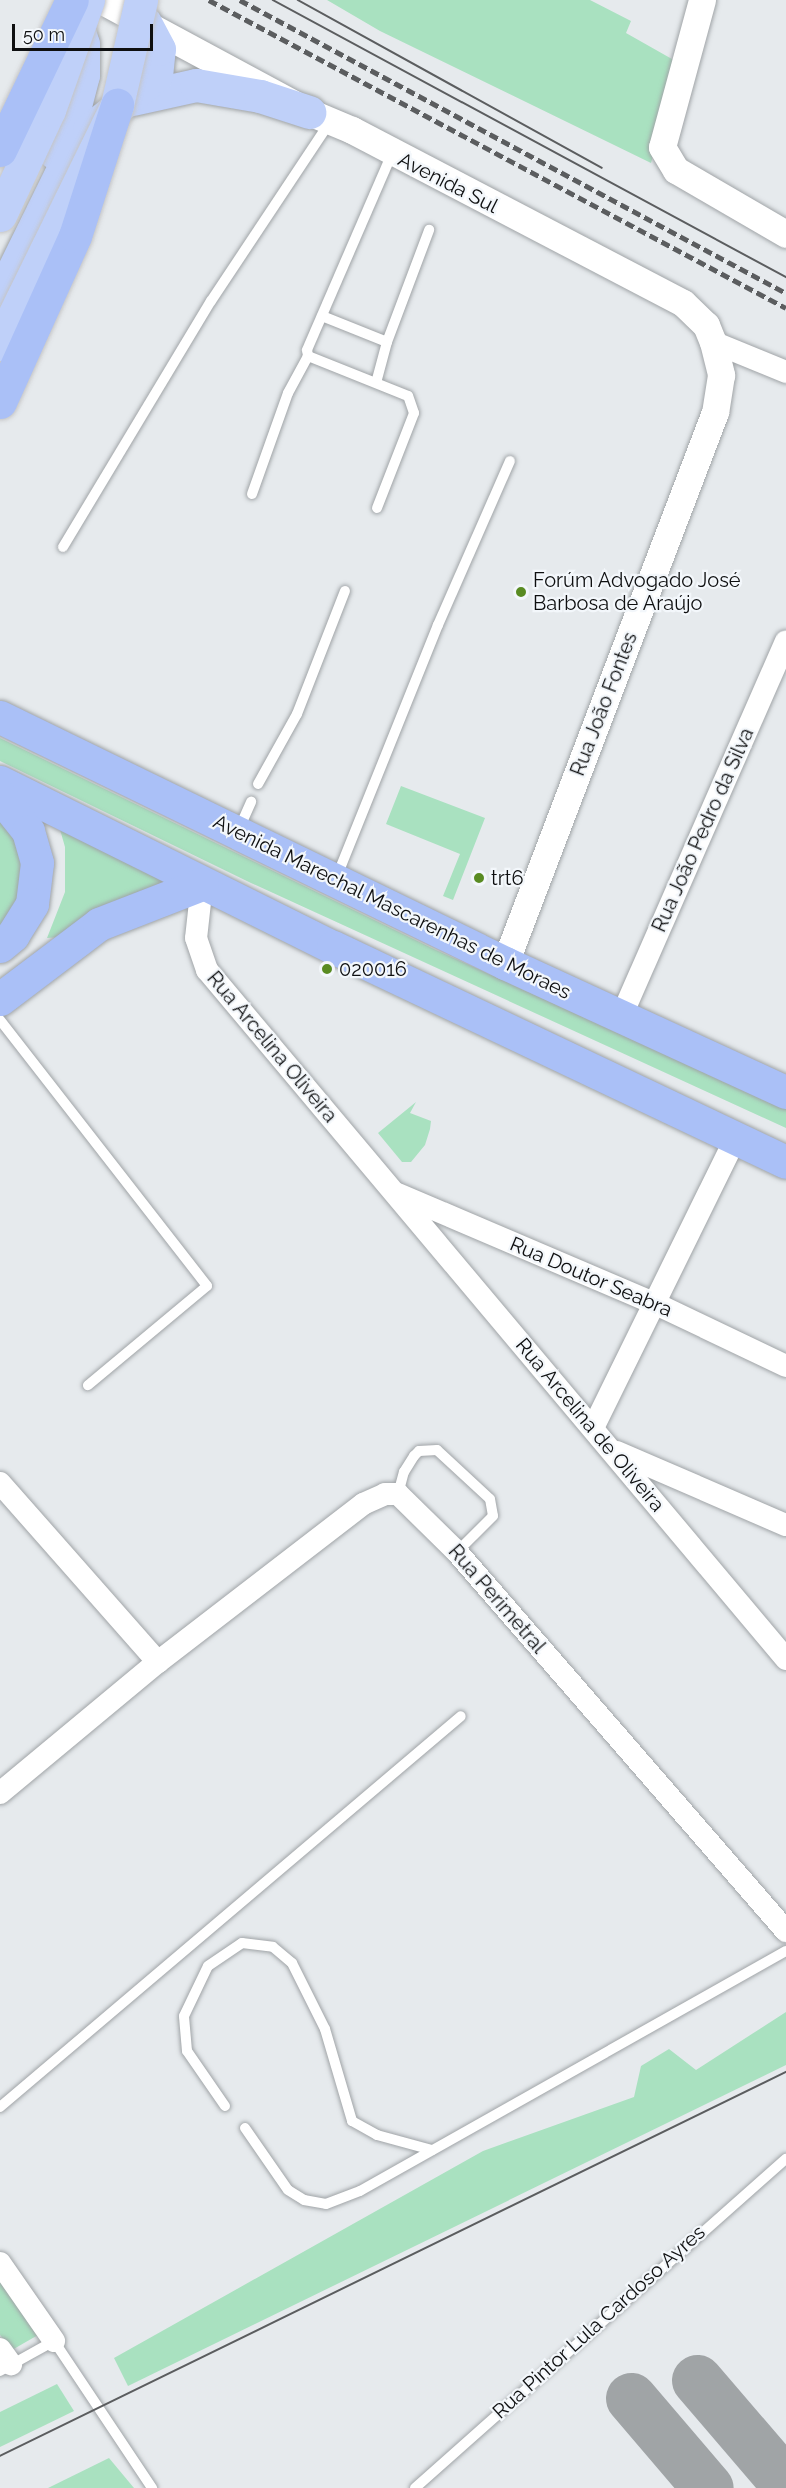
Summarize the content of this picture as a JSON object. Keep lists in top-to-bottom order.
{
  "streets": {
    "highway": ["Avenida Marechal Mascarenhas de Moraes"],
    "street": [
      "Avenida Sul",
      "Rua João Fontes",
      "Rua João Pedro da Silva",
      "Rua Arcelina Oliveira",
      "Rua Doutor Seabra",
      "Rua Arcelina de Oliveira",
      "Rua Perimetral"
    ],
    "lane": ["Rua Pintor Lula Cardoso Ayres"]
  },
  "crossings": [
    ["Avenida Sul", "Rua João Fontes"],
    ["Rua João Fontes", "Avenida Marechal Mascarenhas de Moraes"],
    ["Rua João Pedro da Silva", "Avenida Marechal Mascarenhas de Moraes"],
    ["Rua Arcelina Oliveira", "Rua Doutor Seabra"],
    ["Rua Arcelina Oliveira", "Rua Arcelina de Oliveira"],
    ["Rua Doutor Seabra", "Rua Arcelina de Oliveira"]
  ],
  "places": ["Forúm Advogado José Barbosa de Araújo", "trt6", "020016"],
  "scale_bar": "50 m"
}
